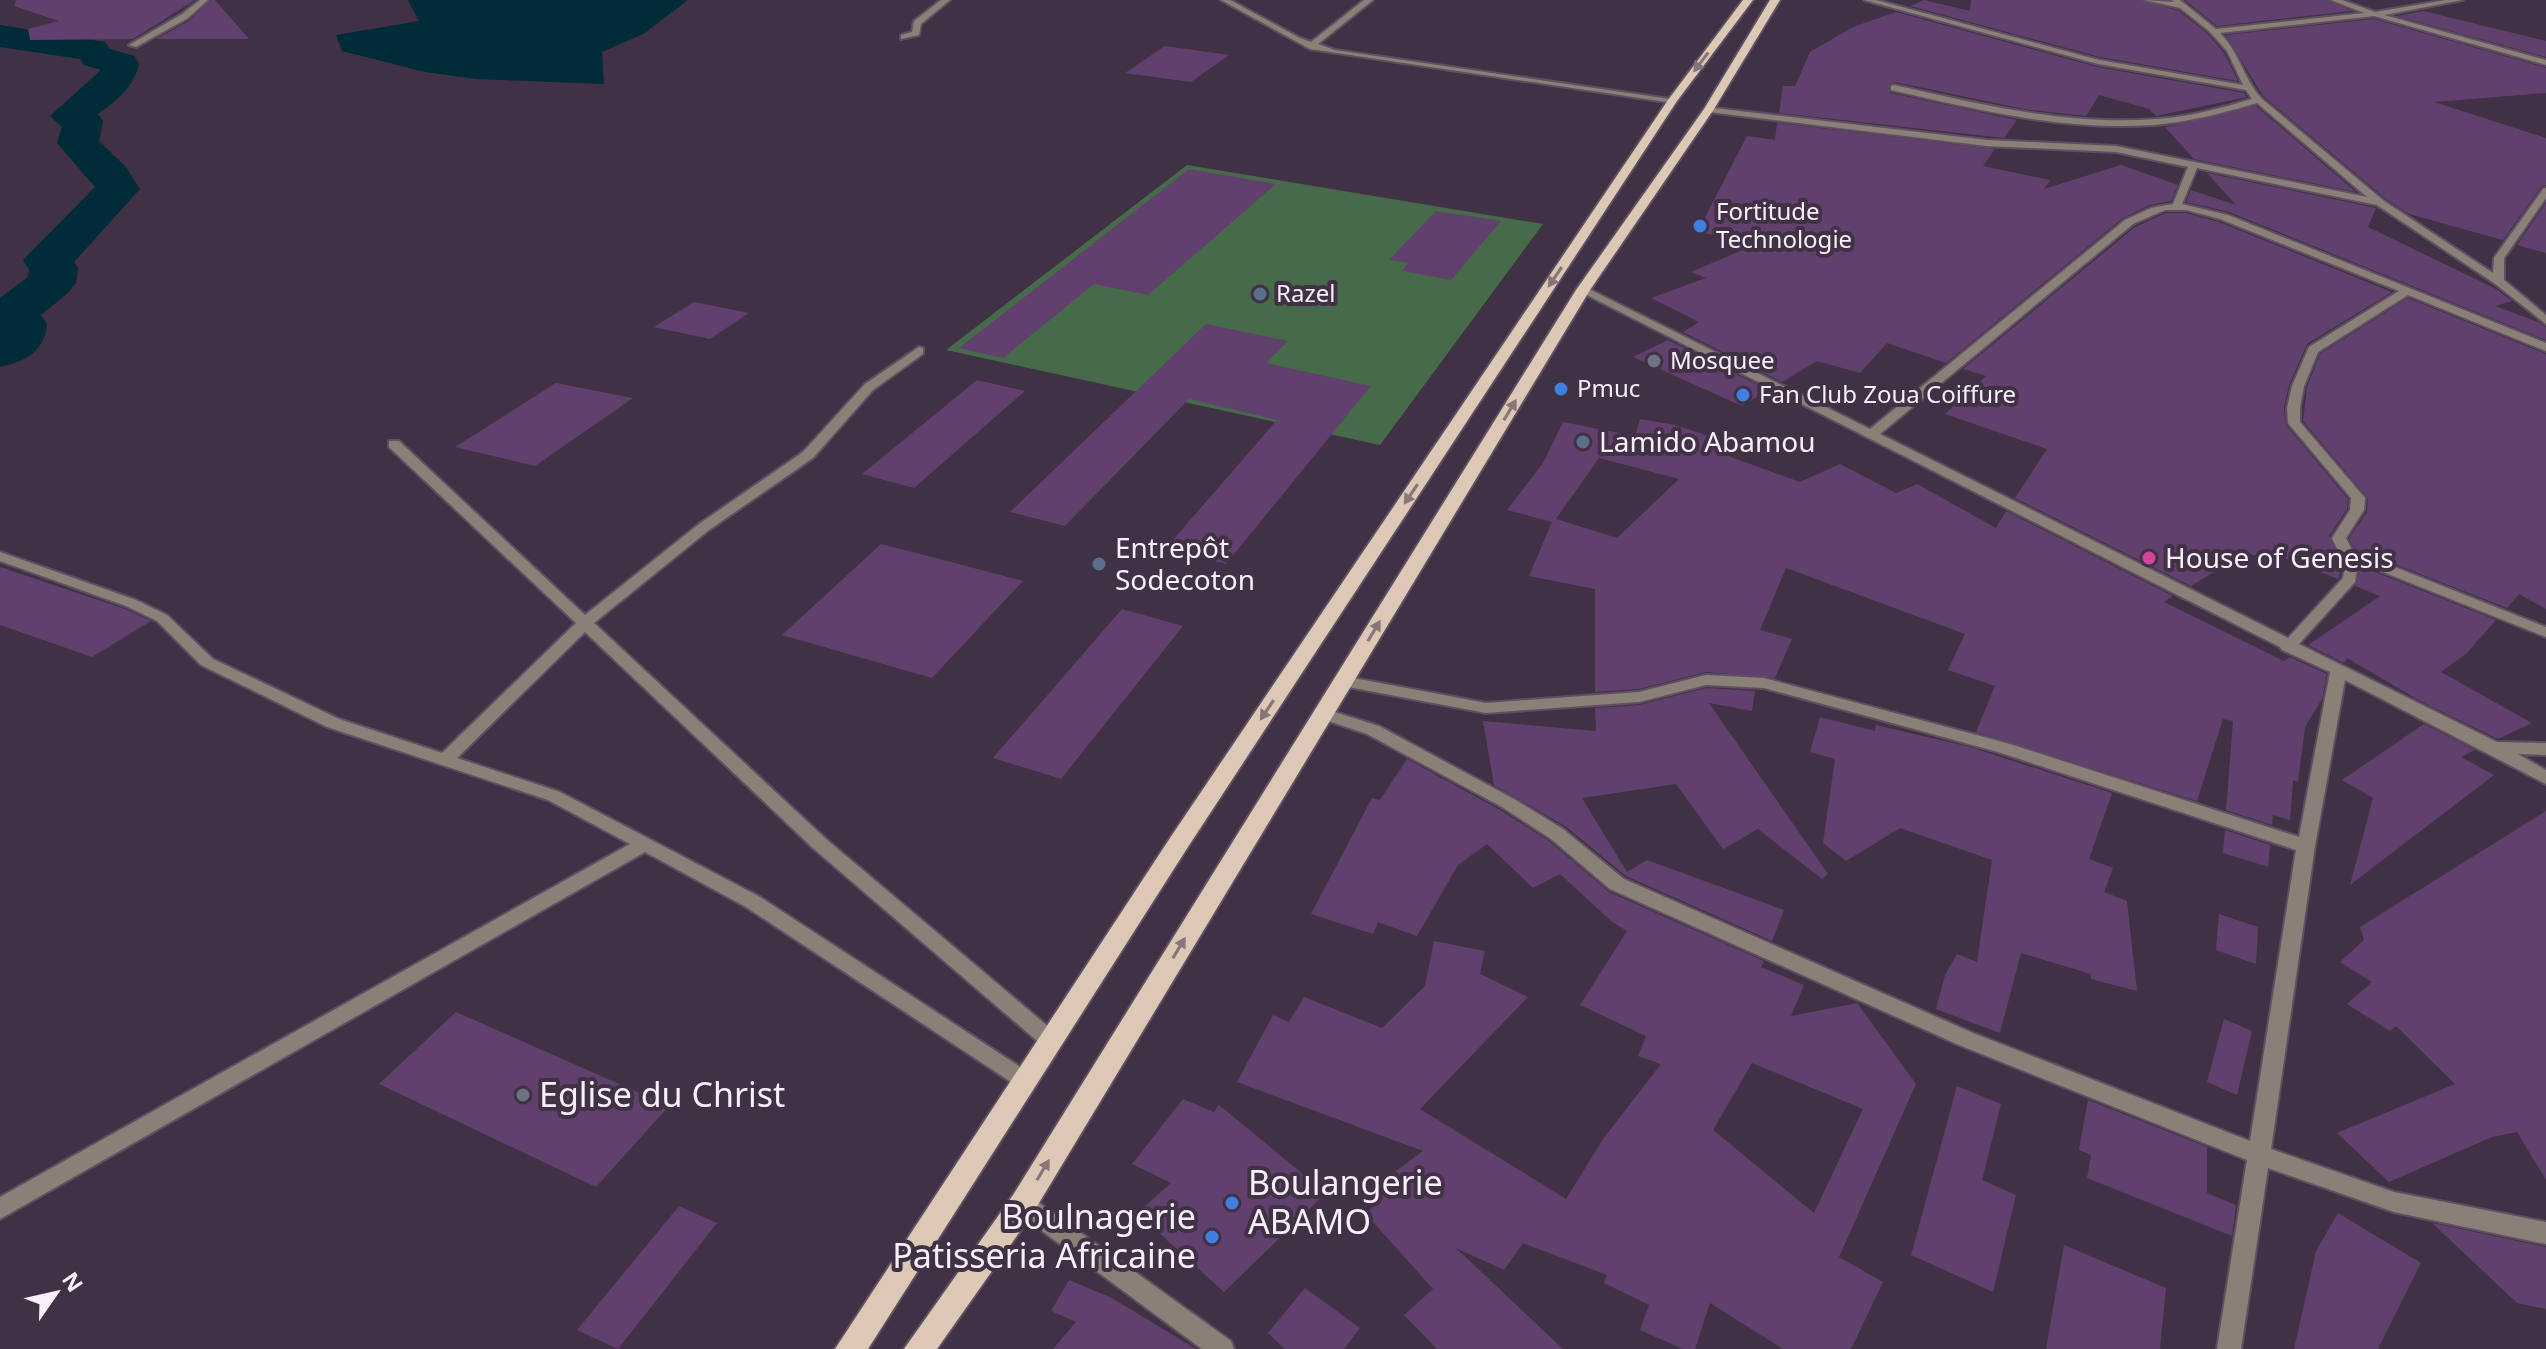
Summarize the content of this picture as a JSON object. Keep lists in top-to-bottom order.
{
  "places": [
    "Fortitude Technologie",
    "Razel",
    "Mosquee",
    "Pmuc",
    "Fan Club Zoua Coiffure",
    "Lamido Abamou",
    "House of Genesis",
    "Entrepôt Sodecoton",
    "Eglise du Christ",
    "Boulangerie ABAMO",
    "Boulnagerie Patisseria Africaine"
  ],
  "north": "top right"
}
